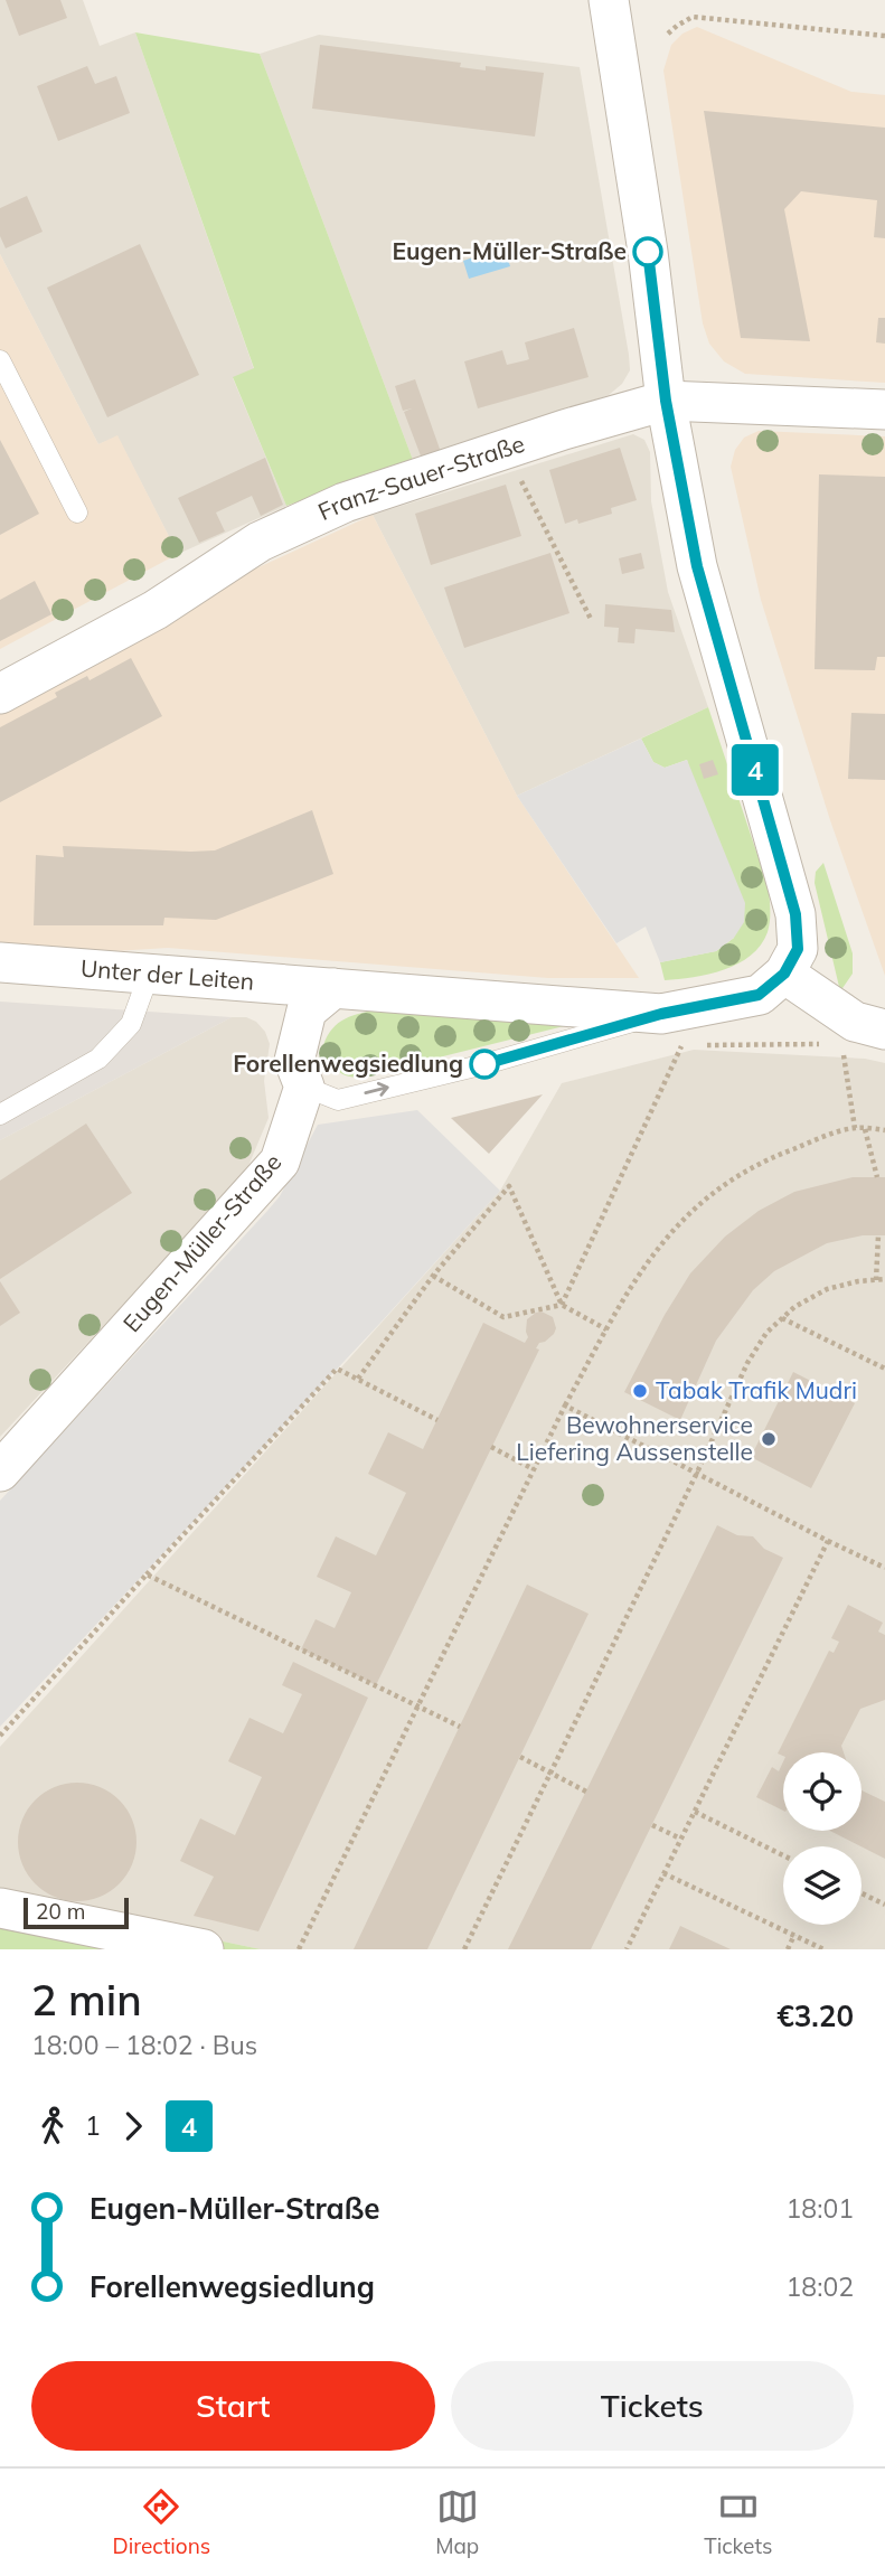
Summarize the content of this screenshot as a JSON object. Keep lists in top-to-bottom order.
{
  "streets": {
    "street": ["Franz-Sauer-Straße", "Unter der Leiten", "Eugen-Müller-Straße"]
  },
  "crossings": [
    ["Unter der Leiten", "Eugen-Müller-Straße"]
  ],
  "places": [
    "Eugen-Müller-Straße",
    "Forellenwegsiedlung",
    "Tabak Trafik Mudri",
    "Bewohnerservice Liefering Aussenstelle"
  ],
  "lines": ["bus line 4"],
  "scale_bar": "20 m",
  "page": {
    "on_map": "4",
    "scale": "20 m",
    "heading": ["2 min", "18:00 – 18:02 · Bus", "€3.20"],
    "legs": ["1", "4"],
    "list": [
      {
        "name": "Eugen-Müller-Straße",
        "value": "18:01"
      },
      {
        "name": "Forellenwegsiedlung",
        "value": "18:02"
      }
    ],
    "buttons": ["Start", "Tickets"],
    "tabs": ["Directions", "Map", "Tickets"]
  }
}
